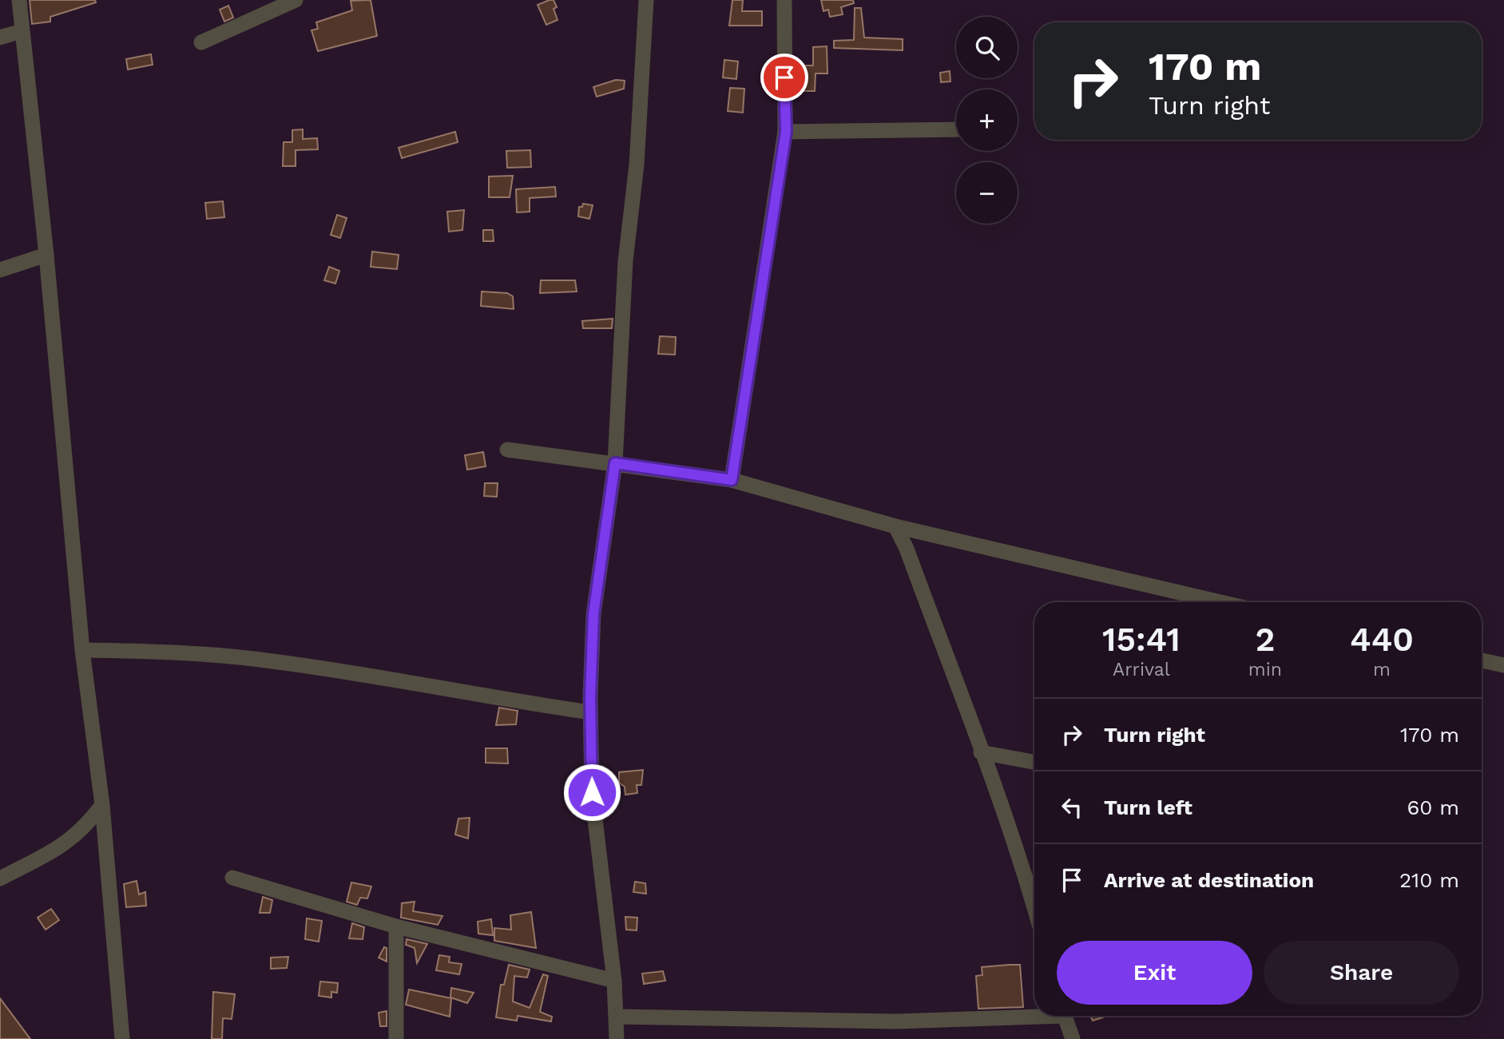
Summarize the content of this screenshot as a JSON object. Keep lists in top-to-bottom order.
{
  "page": {
    "map_buttons": ["+", "−"],
    "turn": ["170 m", "Turn right"],
    "eta": [
      "15:41",
      "Arrival",
      "2",
      "min",
      "440",
      "m"
    ],
    "list": [
      {
        "name": "Turn right",
        "value": "170 m"
      },
      {
        "name": "Turn left",
        "value": "60 m"
      },
      {
        "name": "Arrive at destination",
        "value": "210 m"
      }
    ],
    "buttons": ["Exit", "Share"]
  }
}
